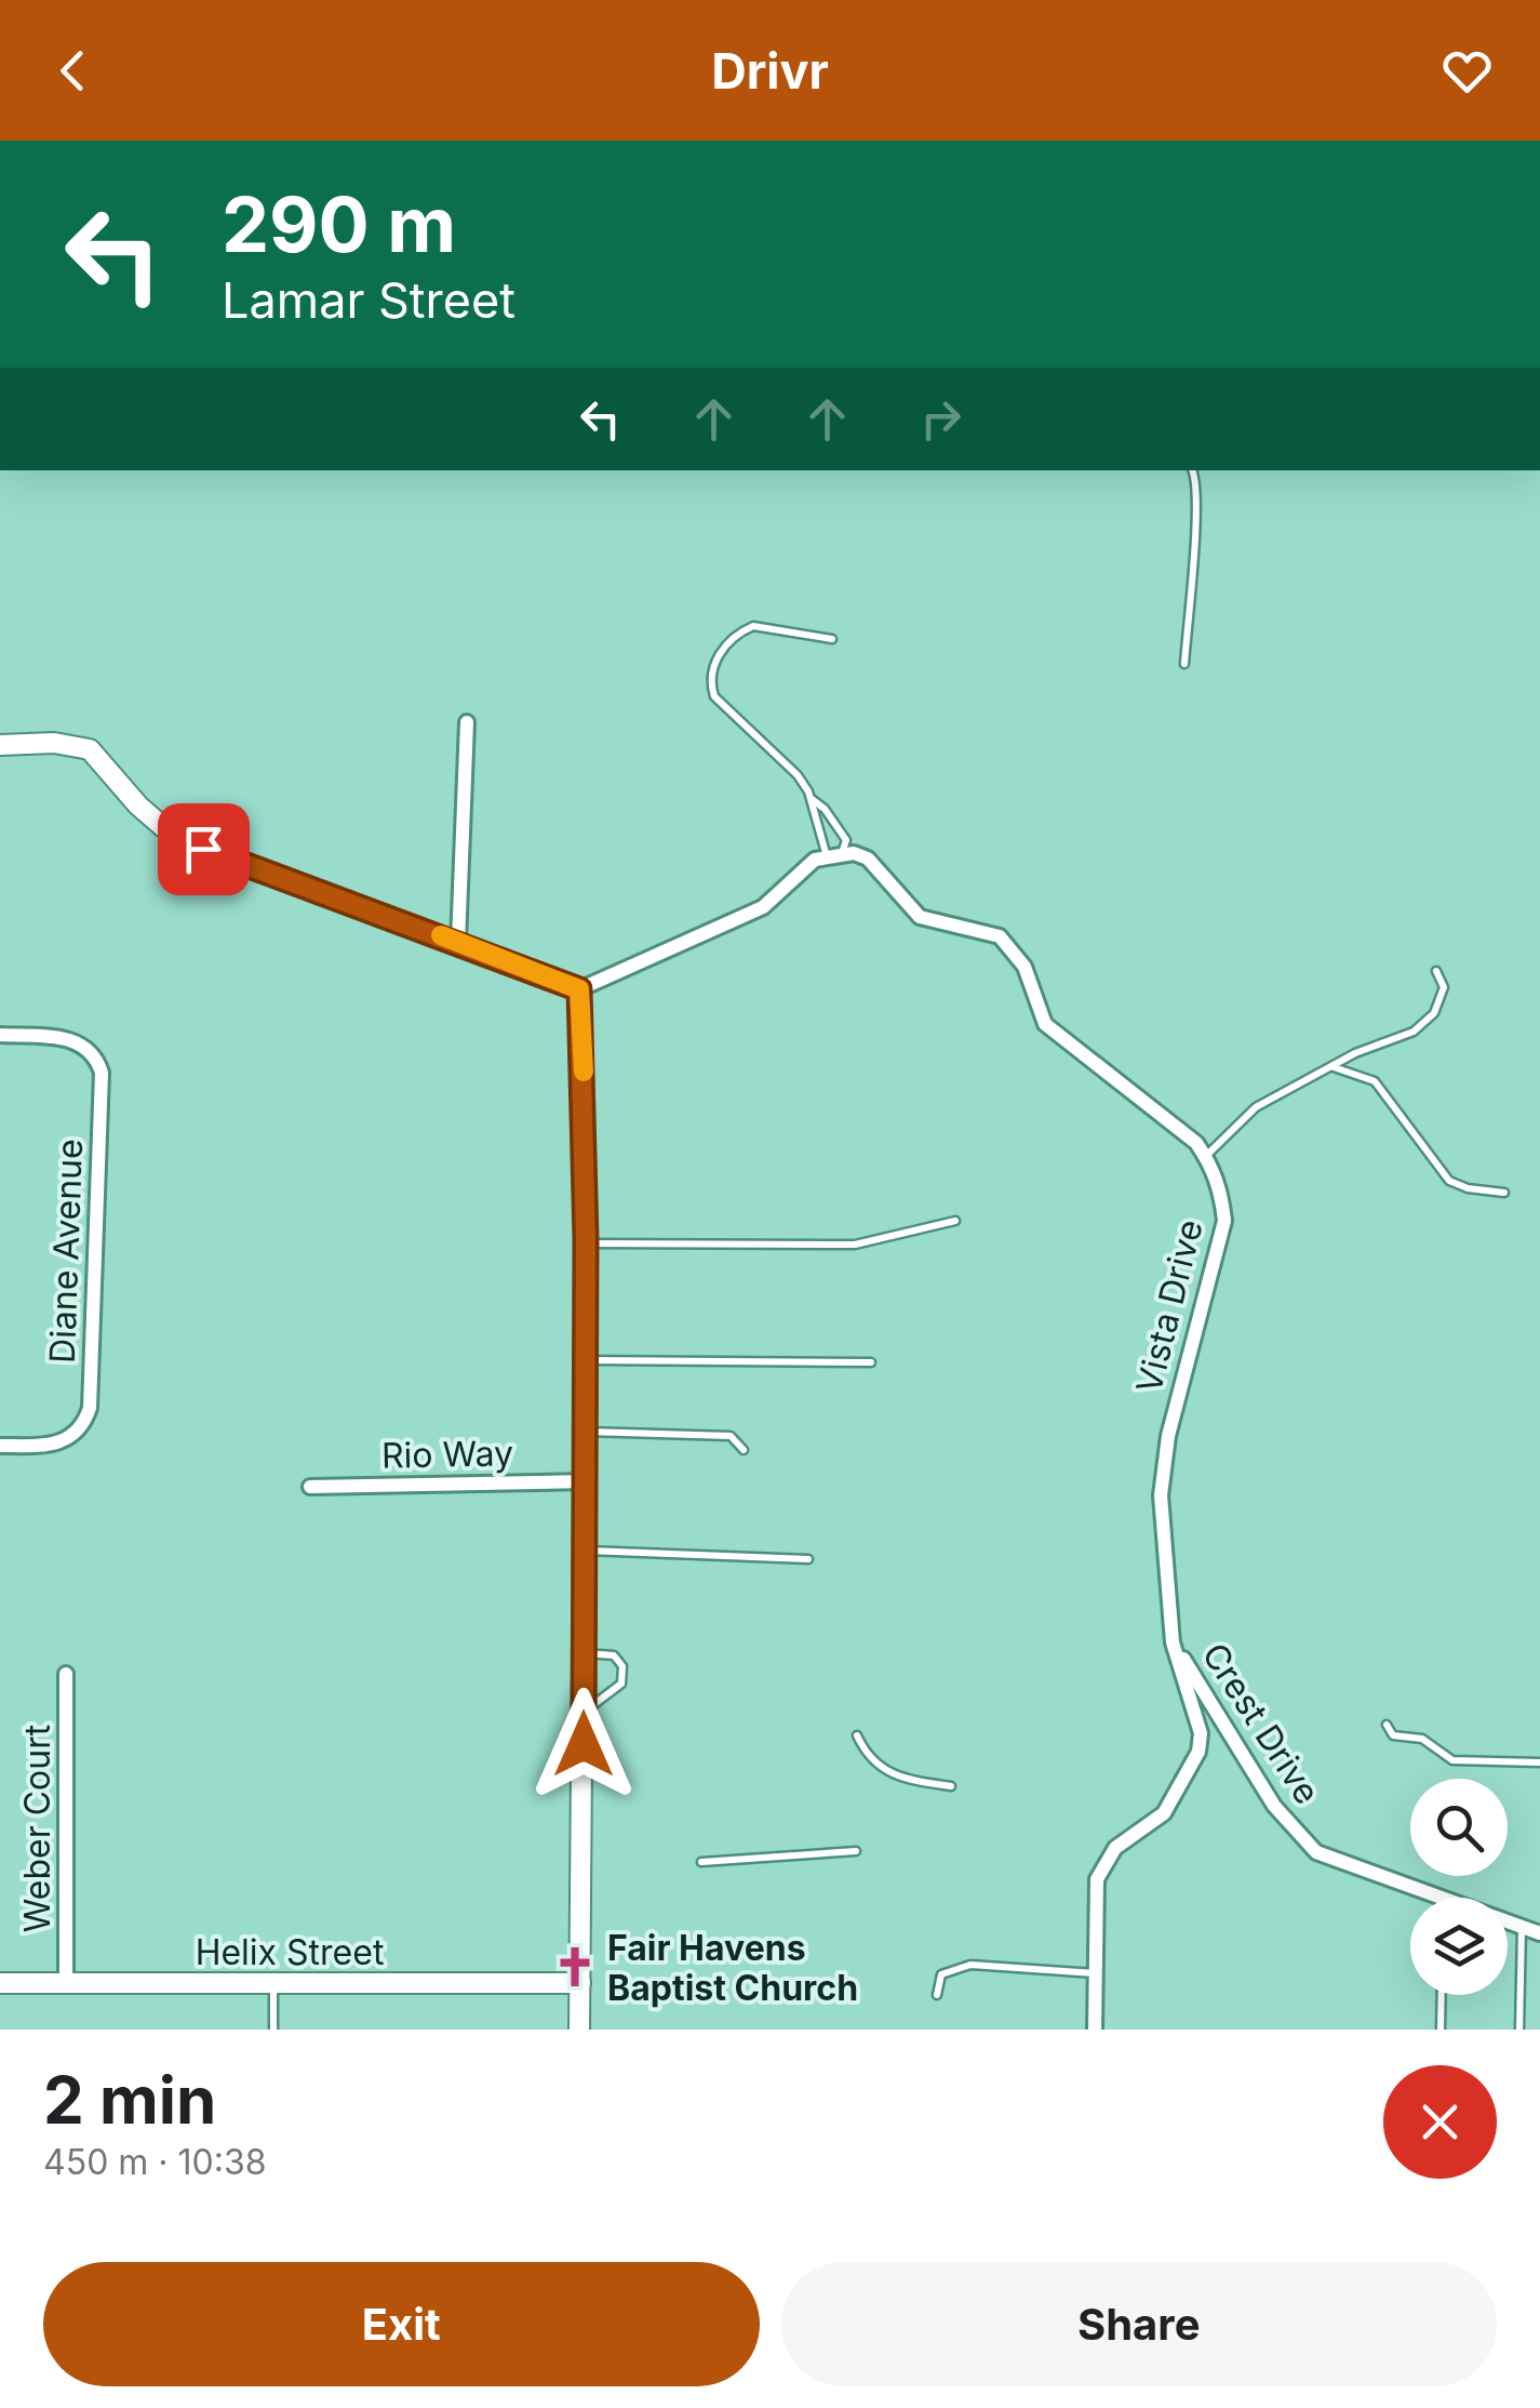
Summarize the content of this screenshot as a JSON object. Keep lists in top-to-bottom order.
{
  "streets": {
    "street": [
      "Diane Avenue",
      "Vista Drive",
      "Rio Way",
      "Crest Drive",
      "Weber Court",
      "Helix Street"
    ]
  },
  "crossings": [
    ["Vista Drive", "Crest Drive"],
    ["Weber Court", "Helix Street"]
  ],
  "places": {
    "church": ["Fair Havens Baptist Church"]
  },
  "page": {
    "header": "Drivr",
    "turn": ["290 m", "Lamar Street"],
    "heading": ["2 min", "450 m · 10:38"],
    "buttons": ["Exit", "Share"]
  }
}
